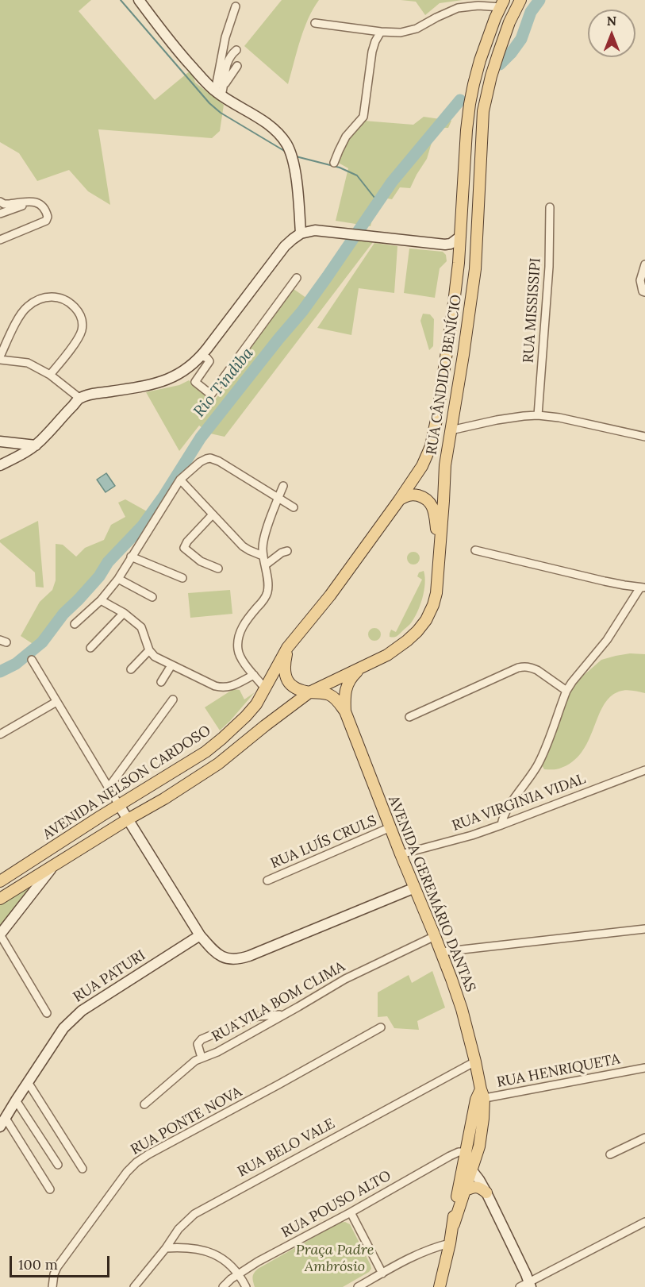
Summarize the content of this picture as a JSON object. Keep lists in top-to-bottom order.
{
  "streets": {
    "main road": ["RUA CÂNDIDO BENÍCIO", "AVENIDA NELSON CARDOSO", "AVENIDA GEREMÁRIO DANTAS"],
    "street": [
      "RUA MISSISSIPI",
      "RUA VIRGINIA VIDAL",
      "RUA LUÍS CRULS",
      "RUA PATURI",
      "RUA VILA BOM CLIMA",
      "RUA HENRIQUETA",
      "RUA PONTE NOVA",
      "RUA BELO VALE",
      "RUA POUSO ALTO"
    ]
  },
  "crossings": [
    ["RUA CÂNDIDO BENÍCIO", "AVENIDA NELSON CARDOSO"],
    ["RUA CÂNDIDO BENÍCIO", "AVENIDA GEREMÁRIO DANTAS"],
    ["AVENIDA NELSON CARDOSO", "AVENIDA GEREMÁRIO DANTAS"],
    ["RUA VIRGINIA VIDAL", "AVENIDA GEREMÁRIO DANTAS"],
    ["RUA LUÍS CRULS", "AVENIDA GEREMÁRIO DANTAS"],
    ["AVENIDA GEREMÁRIO DANTAS", "RUA VILA BOM CLIMA"],
    ["AVENIDA GEREMÁRIO DANTAS", "RUA HENRIQUETA"],
    ["AVENIDA GEREMÁRIO DANTAS", "RUA BELO VALE"],
    ["AVENIDA GEREMÁRIO DANTAS", "RUA POUSO ALTO"]
  ],
  "water": ["Rio Tindiba"],
  "parks": ["Praça Padre Ambrósio"],
  "scale_bar": "100 m",
  "north": "top"
}
